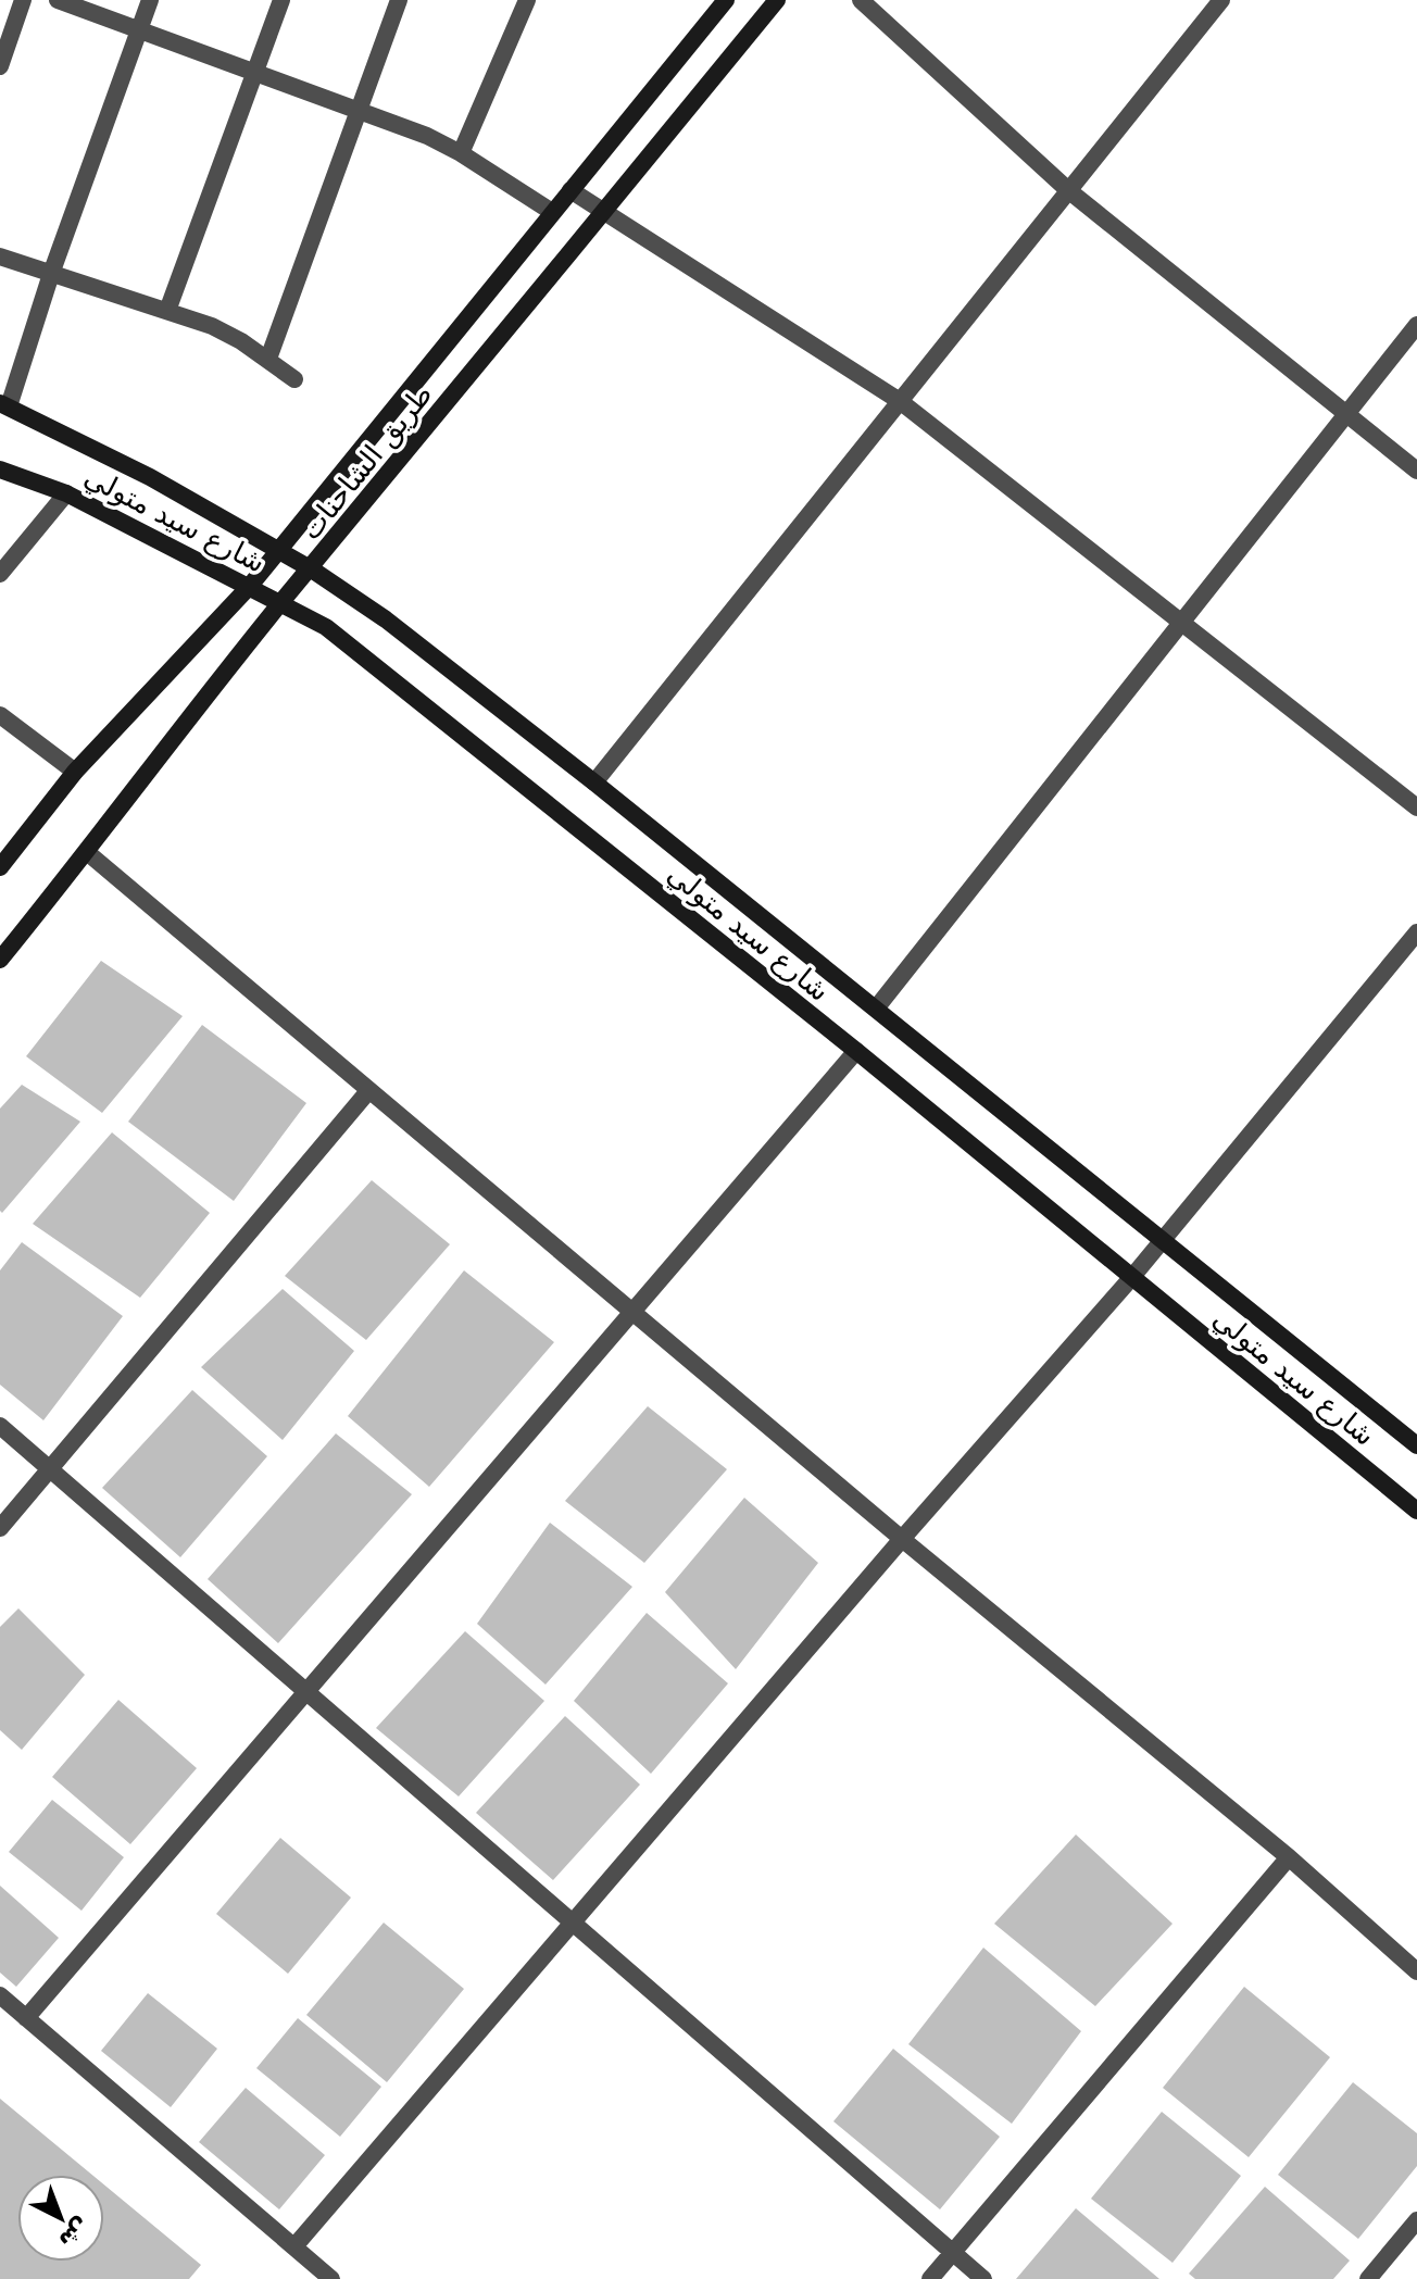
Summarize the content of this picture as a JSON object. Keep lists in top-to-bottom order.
{
  "streets": {
    "street": ["طريق الشاحنات", "شارع سيد متولي"]
  },
  "crossings": [
    ["طريق الشاحنات", "شارع سيد متولي"]
  ],
  "north": "bottom right"
}
